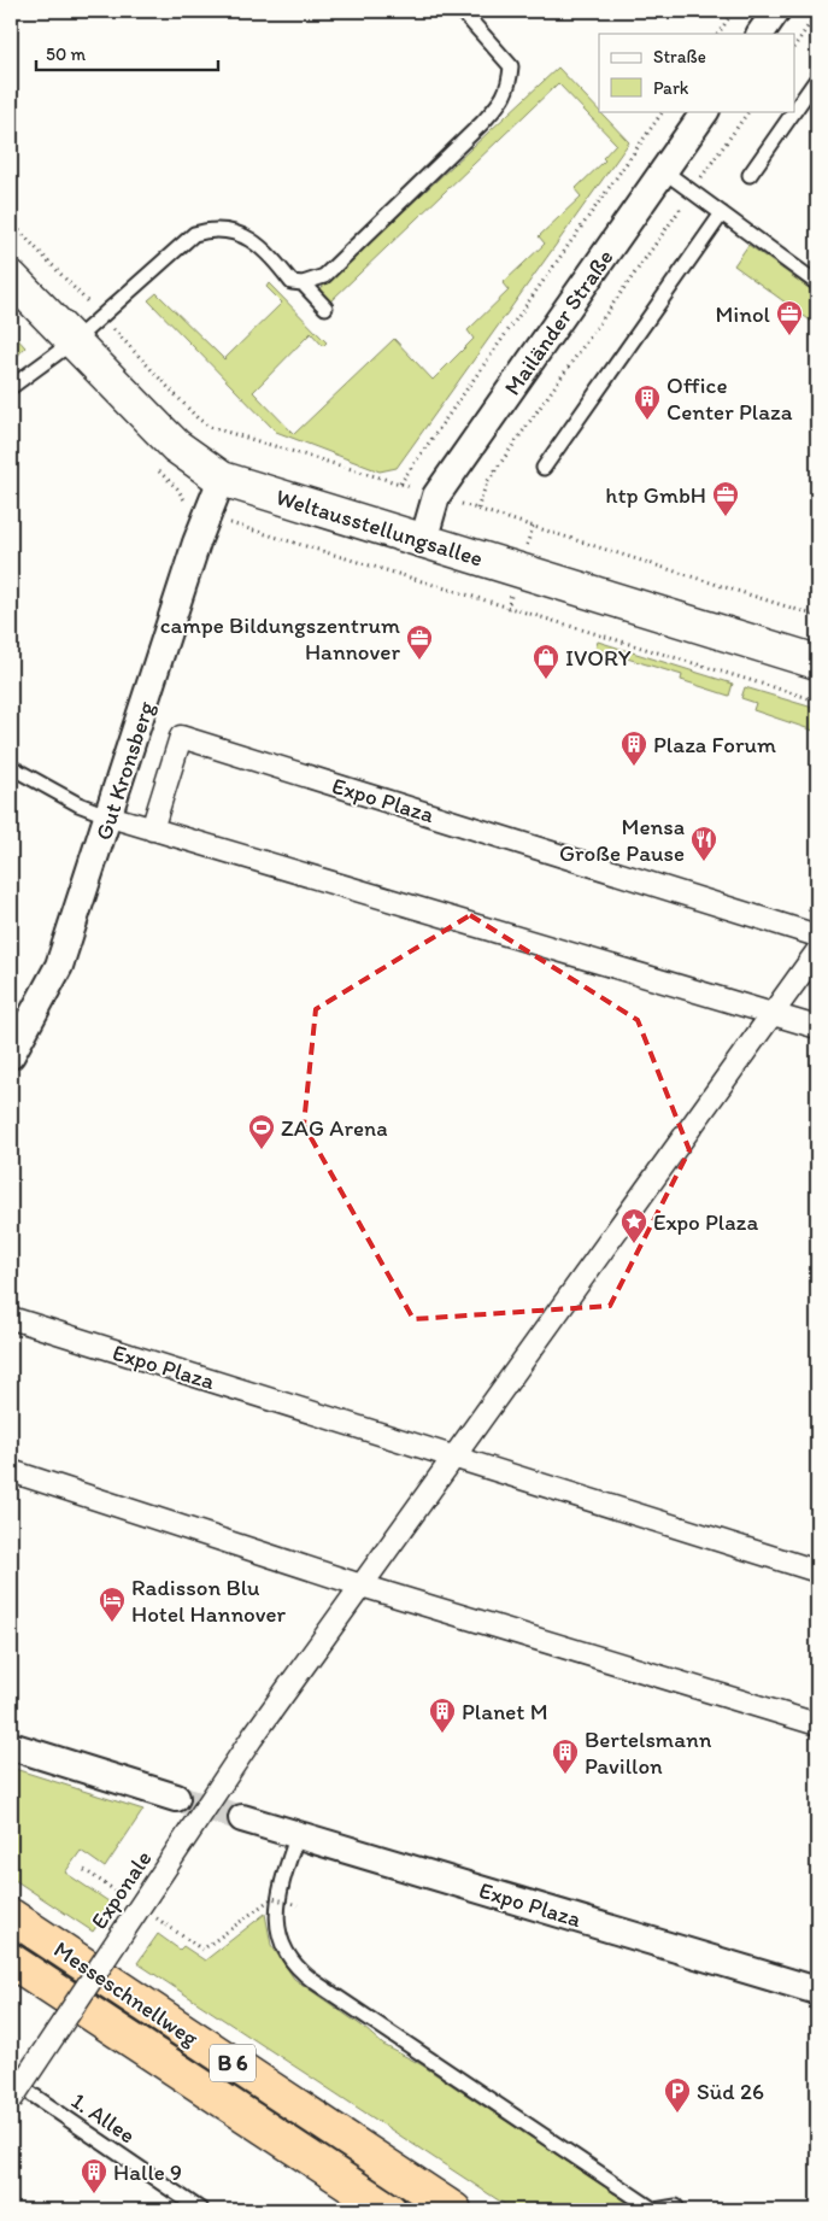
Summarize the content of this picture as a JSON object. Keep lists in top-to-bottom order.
{
  "streets": {
    "highway": ["Messeschnellweg", "B 6"],
    "main road": ["Weltausstellungsallee"],
    "street": [
      "Mailänder Straße",
      "Gut Kronsberg",
      "Expo Plaza",
      "Exponale"
    ],
    "lane": ["1. Allee"]
  },
  "crossings": [
    ["Mailänder Straße", "Weltausstellungsallee"],
    ["Weltausstellungsallee", "Gut Kronsberg"]
  ],
  "places": {
    "office": ["Minol", "htp GmbH", "campe Bildungszentrum Hannover"],
    "building": [
      "Office Center Plaza",
      "Plaza Forum",
      "Planet M",
      "Bertelsmann Pavillon",
      "Halle 9"
    ],
    "shop": ["IVORY"],
    "restaurant": ["Mensa Große Pause"],
    "sports": ["ZAG Arena"],
    "place": ["Expo Plaza"],
    "hotel": ["Radisson Blu Hotel Hannover"],
    "parking": ["Süd 26"]
  },
  "legend": ["Straße", "Park"],
  "scale_bar": "50 m"
}
